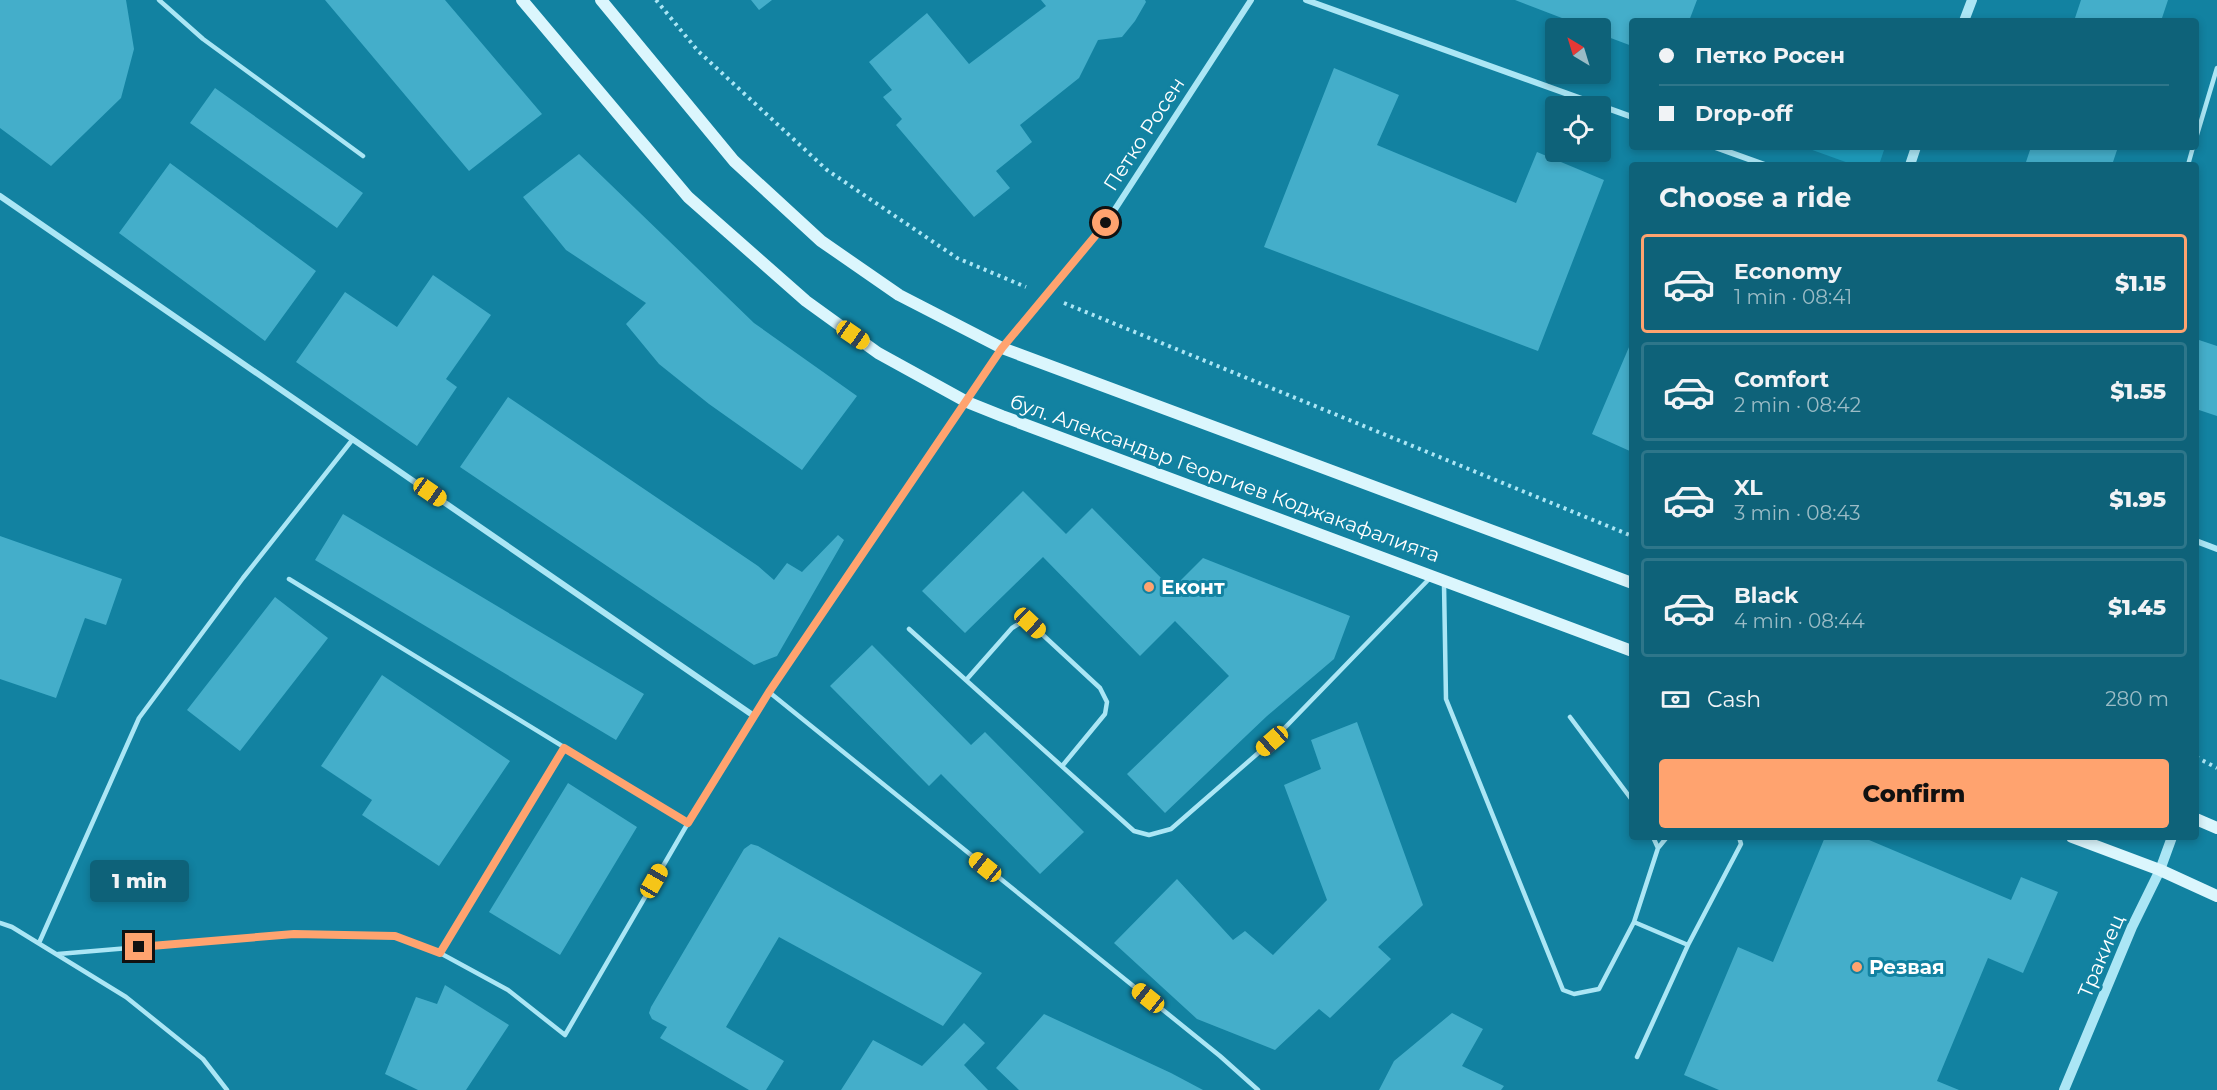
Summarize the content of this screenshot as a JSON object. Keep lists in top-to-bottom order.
{
  "streets": {
    "main road": ["бул. Александър Георгиев Коджакафалията"],
    "street": ["Петко Росен", "Тракиец"]
  },
  "crossings": [
    ["Петко Росен", "бул. Александър Георгиев Коджакафалията"]
  ],
  "places": ["Еконт", "Резвая"],
  "north": "top left",
  "page": {
    "banner": ["Петко Росен", "Drop-off"],
    "heading": "Choose a ride",
    "list": [
      {
        "name": "Economy",
        "note": "1 min · 08:41",
        "value": "$1.15"
      },
      {
        "name": "Comfort",
        "note": "2 min · 08:42",
        "value": "$1.55"
      },
      {
        "name": "XL",
        "note": "3 min · 08:43",
        "value": "$1.95"
      },
      {
        "name": "Black",
        "note": "4 min · 08:44",
        "value": "$1.45"
      }
    ],
    "pay": ["Cash", "280 m"],
    "buttons": "Confirm",
    "bubble": "1 min"
  }
}
